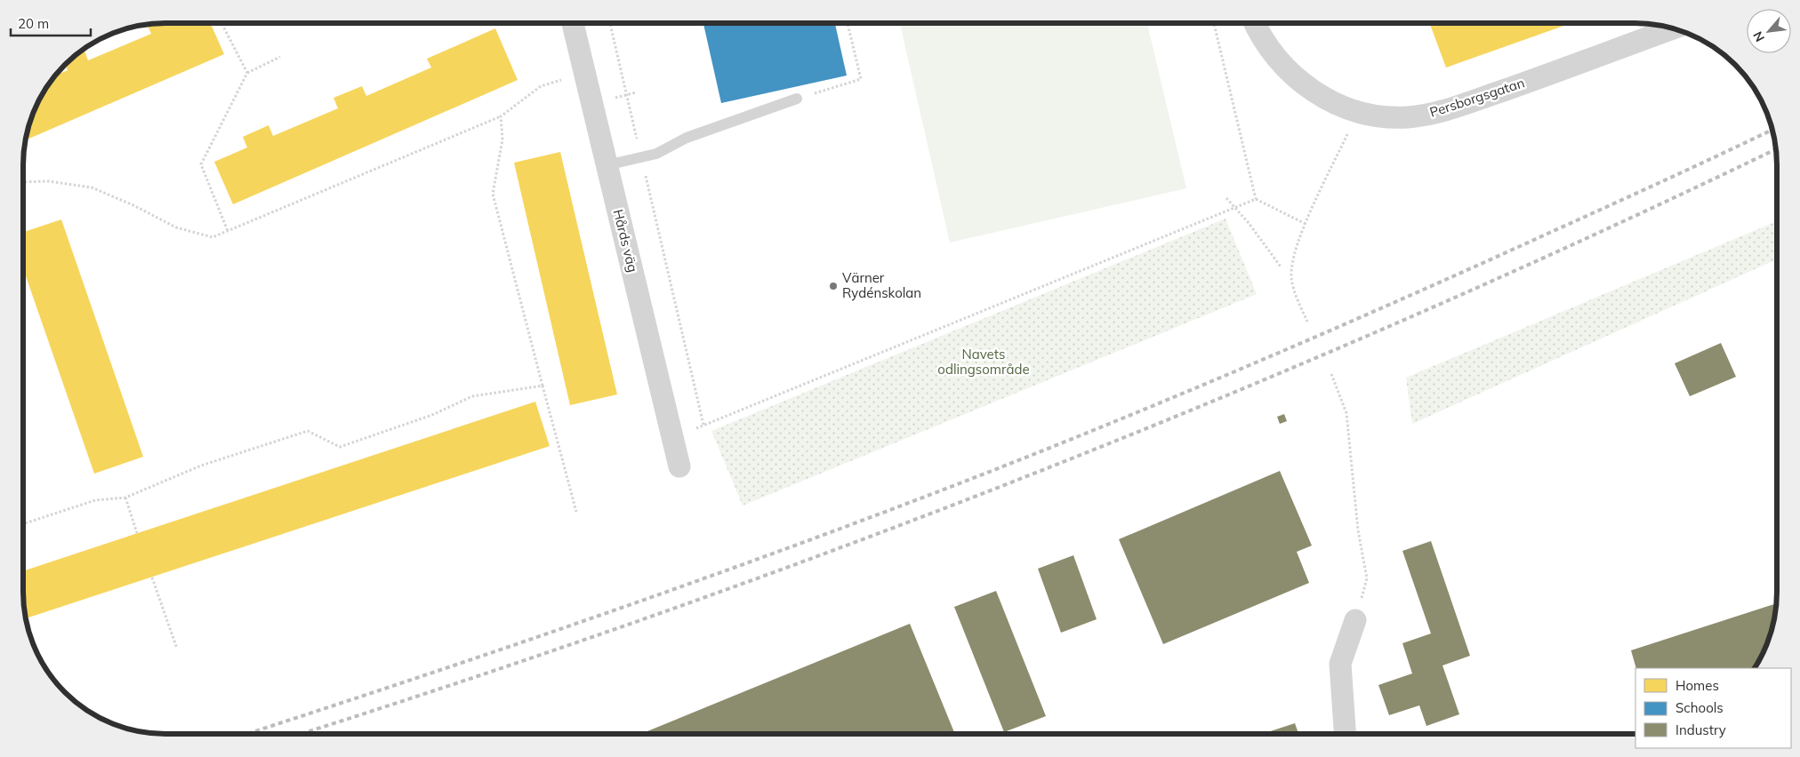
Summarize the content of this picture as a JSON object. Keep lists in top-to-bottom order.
{
  "streets": {
    "street": ["Persborgsgatan", "Hårds väg"]
  },
  "parks": ["Navets odlingsområde"],
  "places": ["Värner Rydénskolan"],
  "legend": ["Homes", "Schools", "Industry"],
  "scale_bar": "20 m",
  "north": "bottom left"
}
